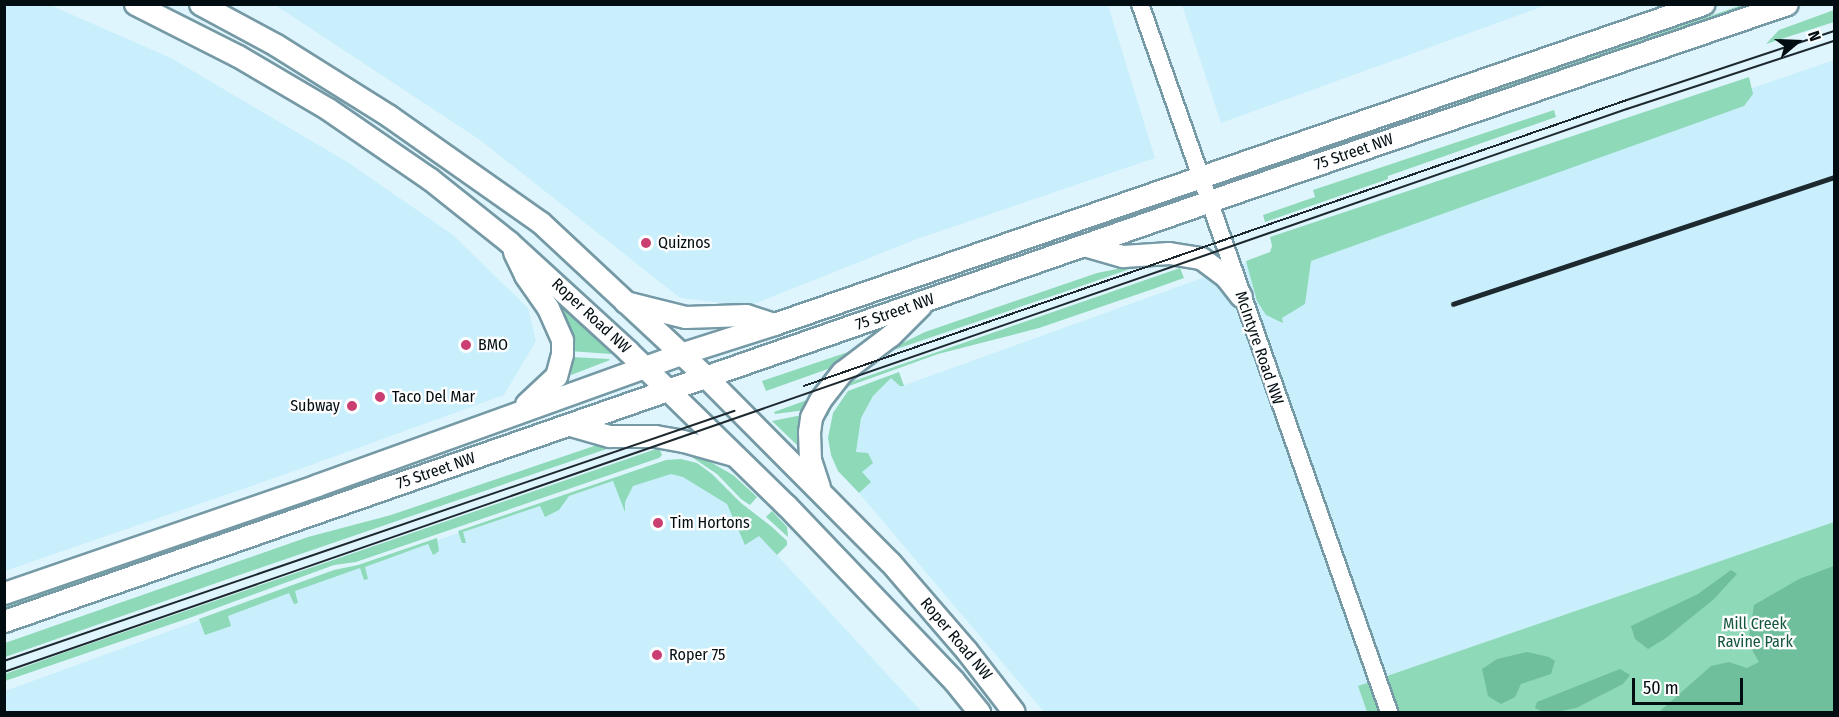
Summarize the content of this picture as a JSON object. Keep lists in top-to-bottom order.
{
  "streets": {
    "main road": ["75 Street NW", "Roper Road NW"],
    "street": ["McIntyre Road NW"]
  },
  "crossings": [
    ["75 Street NW", "Roper Road NW"],
    ["75 Street NW", "McIntyre Road NW"]
  ],
  "parks": ["Mill Creek Ravine Park"],
  "places": [
    "Quiznos",
    "BMO",
    "Taco Del Mar",
    "Subway",
    "Tim Hortons",
    "Roper 75"
  ],
  "scale_bar": "50 m",
  "north": "right"
}
